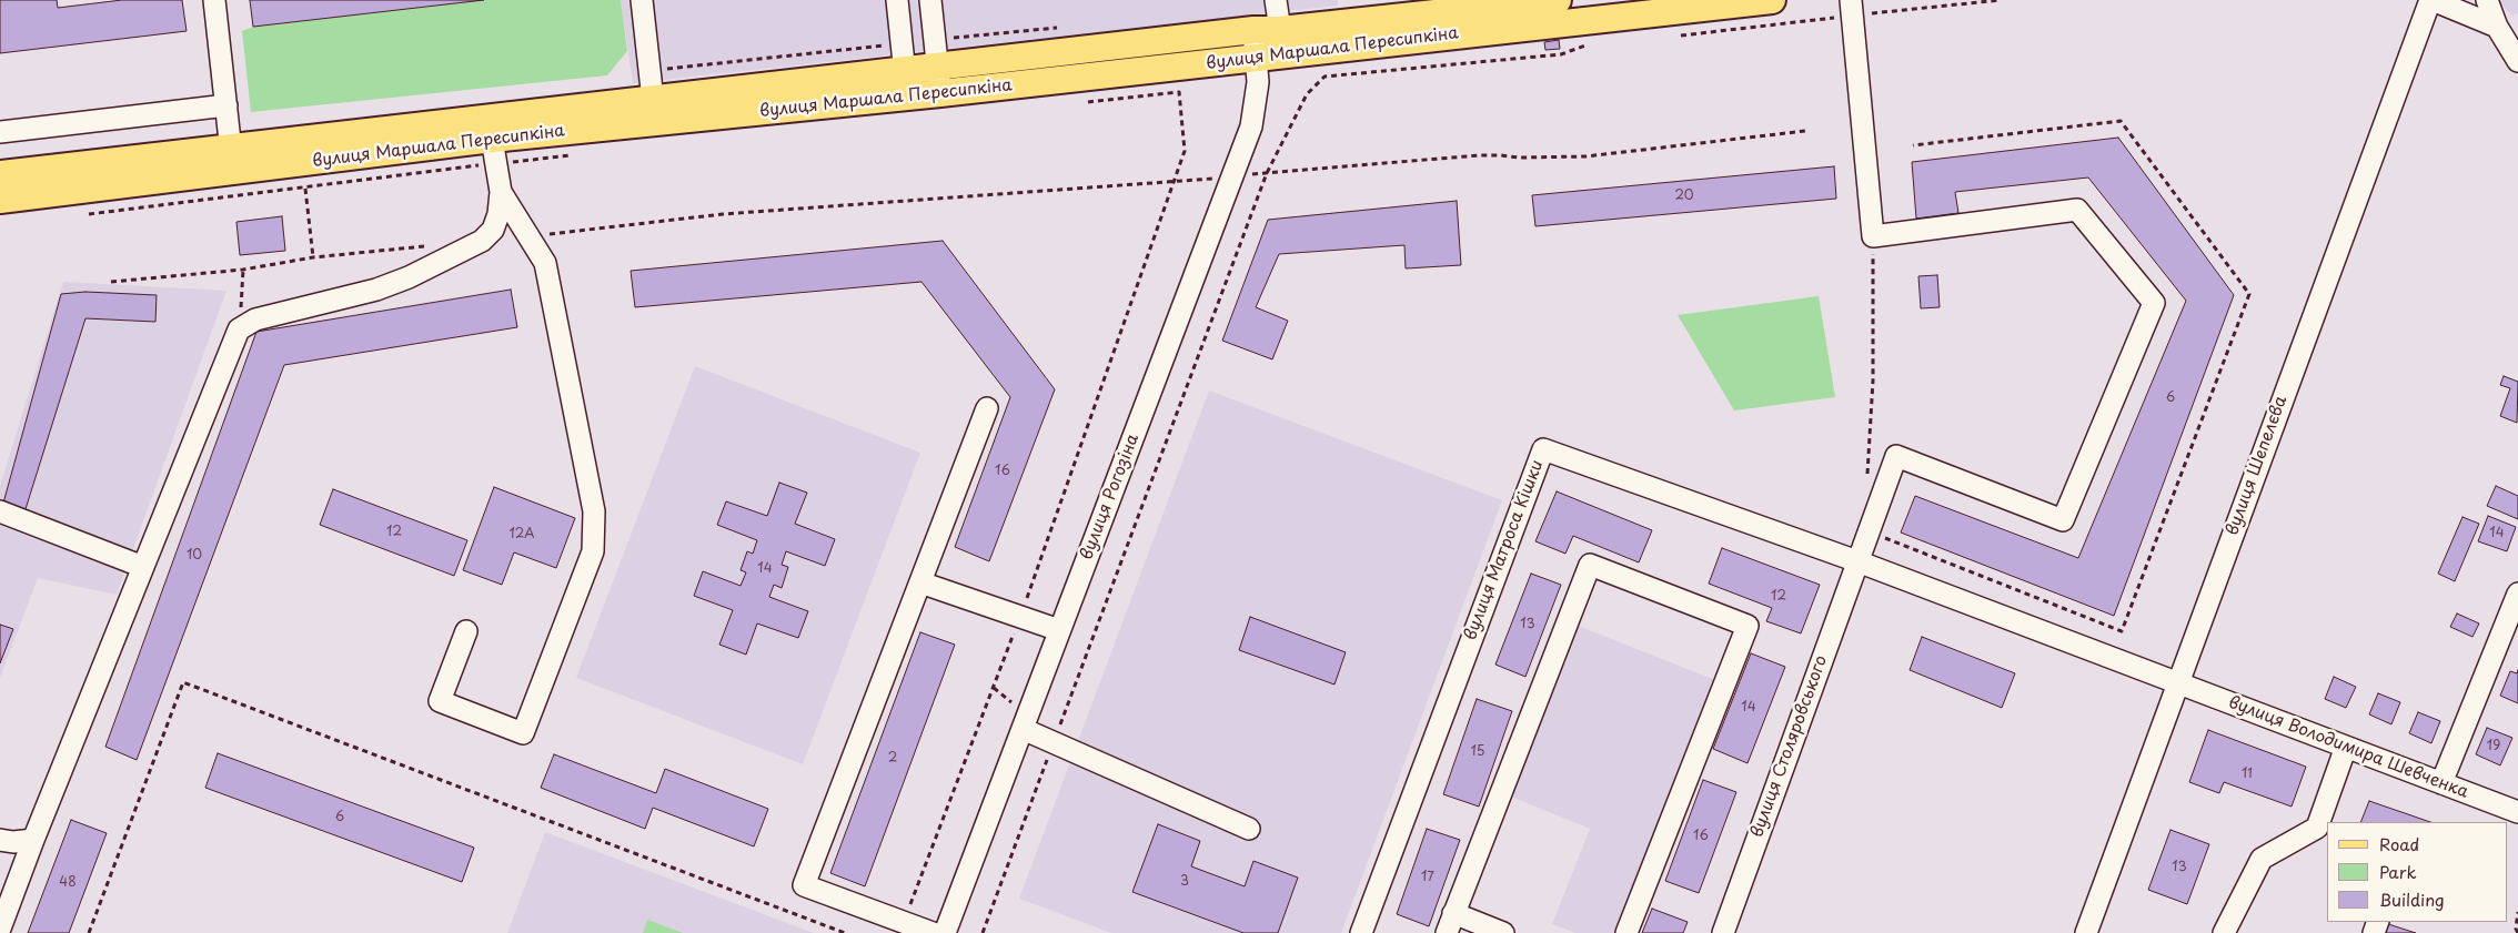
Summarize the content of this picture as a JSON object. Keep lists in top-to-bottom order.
{
  "streets": {
    "main road": ["вулиця Маршала Пересипкіна"],
    "street": [
      "вулиця Шепелєва",
      "вулиця Рогозіна",
      "вулиця Матроса Кішки",
      "вулиця Столяровського",
      "вулиця Володимира Шевченка"
    ]
  },
  "crossings": [
    ["вулиця Маршала Пересипкіна", "вулиця Рогозіна"],
    ["вулиця Шепелєва", "вулиця Володимира Шевченка"],
    ["вулиця Матроса Кішки", "вулиця Столяровського"],
    ["вулиця Матроса Кішки", "вулиця Володимира Шевченка"],
    ["вулиця Столяровського", "вулиця Володимира Шевченка"]
  ],
  "house_numbers": [
    "20",
    "6",
    "16",
    "12",
    "14",
    "12А",
    "10",
    "14",
    "12",
    "13",
    "14",
    "19",
    "15",
    "2",
    "11",
    "6",
    "16",
    "13",
    "17",
    "3",
    "48"
  ],
  "legend": ["Road", "Park", "Building"]
}
